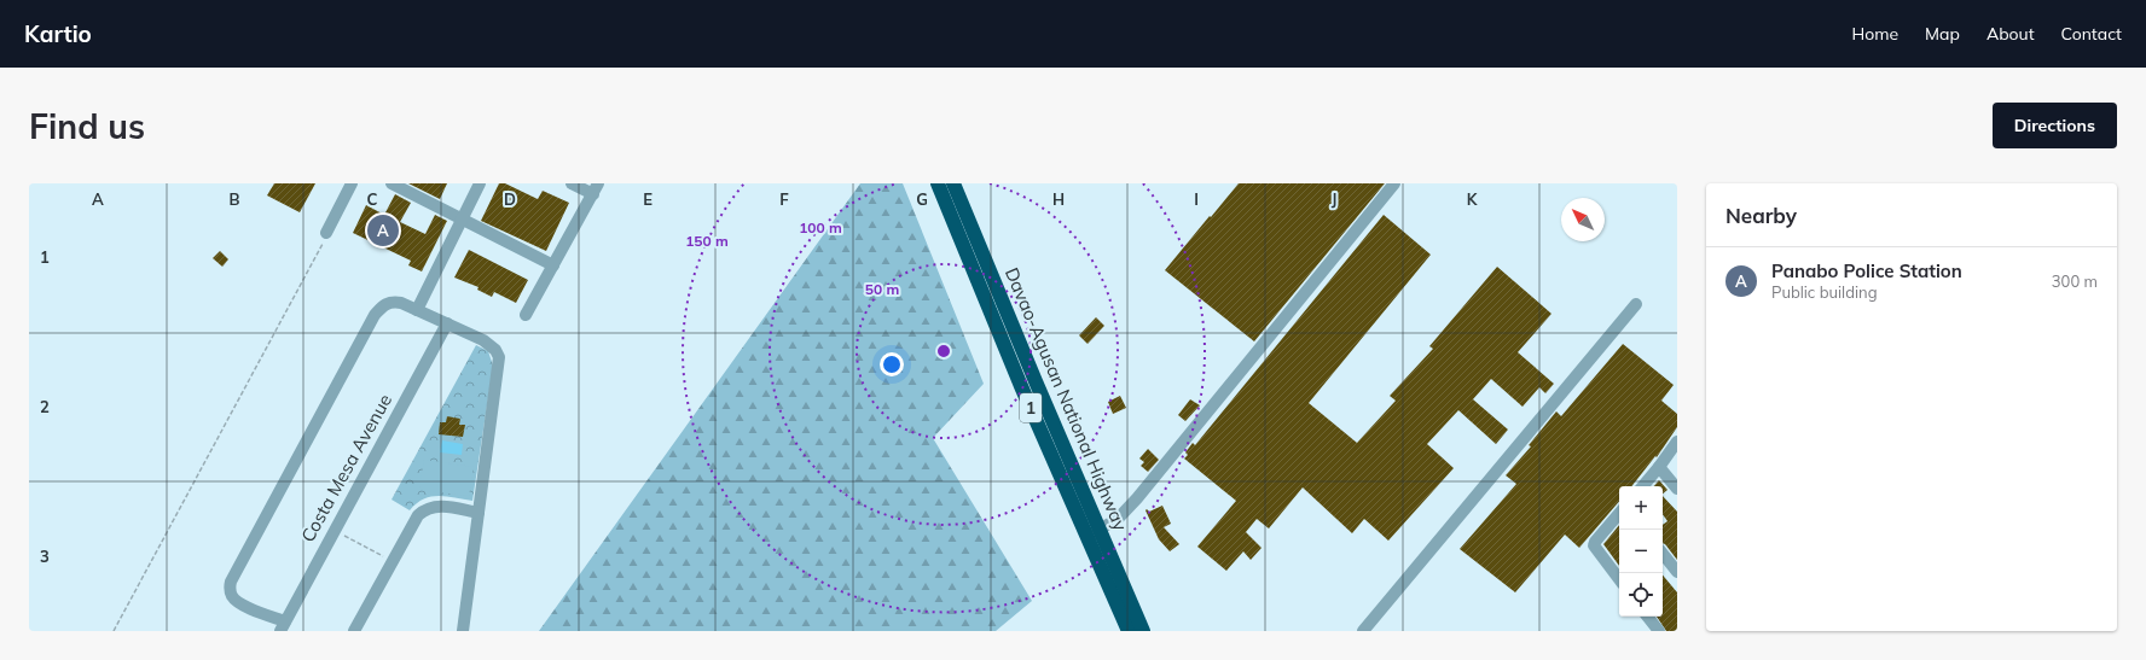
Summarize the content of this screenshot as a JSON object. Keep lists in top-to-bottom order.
{
  "streets": {
    "highway": ["Davao-Agusan National Highway", "1"],
    "street": ["Costa Mesa Avenue"]
  },
  "north": "top left",
  "page": {
    "header": "Kartio",
    "nav": [
      "Home",
      "Map",
      "About",
      "Contact"
    ],
    "buttons": "Directions",
    "title": "Find us",
    "heading": "Nearby",
    "pins": "A",
    "list": [
      {
        "mark": "A",
        "name": "Panabo Police Station",
        "note": "Public building",
        "value": "300 m"
      }
    ],
    "map_buttons": ["+", "−"]
  },
  "grid": {
    "columns": [
      "A",
      "B",
      "C",
      "D",
      "E",
      "F",
      "G",
      "H",
      "I",
      "J",
      "K"
    ],
    "rows": ["1", "2", "3"]
  },
  "rings": ["100 m", "150 m", "50 m"]
}
